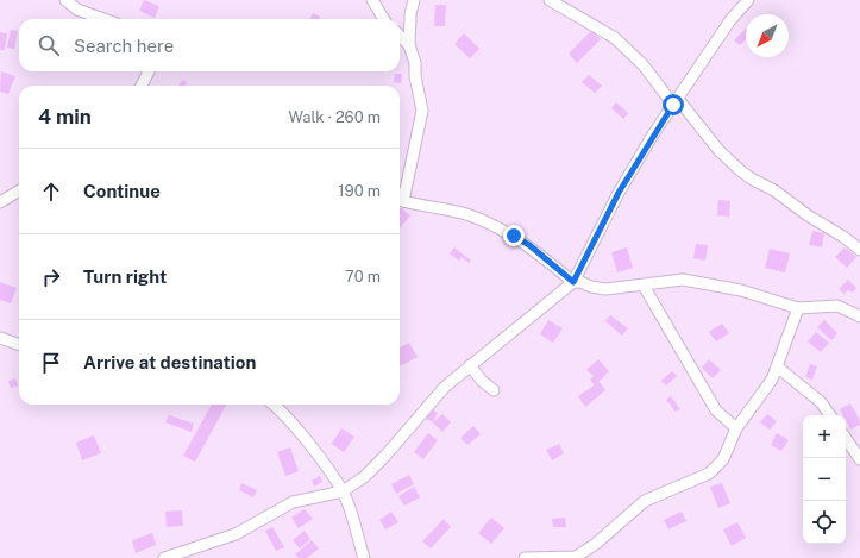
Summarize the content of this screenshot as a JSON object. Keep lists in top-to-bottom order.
{
  "north": "bottom left",
  "page": {
    "search": "Search here",
    "heading": ["4 min", "Walk · 260 m"],
    "list": [
      ["Continue", "190 m"],
      ["Turn right", "70 m"],
      "Arrive at destination"
    ],
    "map_buttons": ["+", "−"]
  }
}
